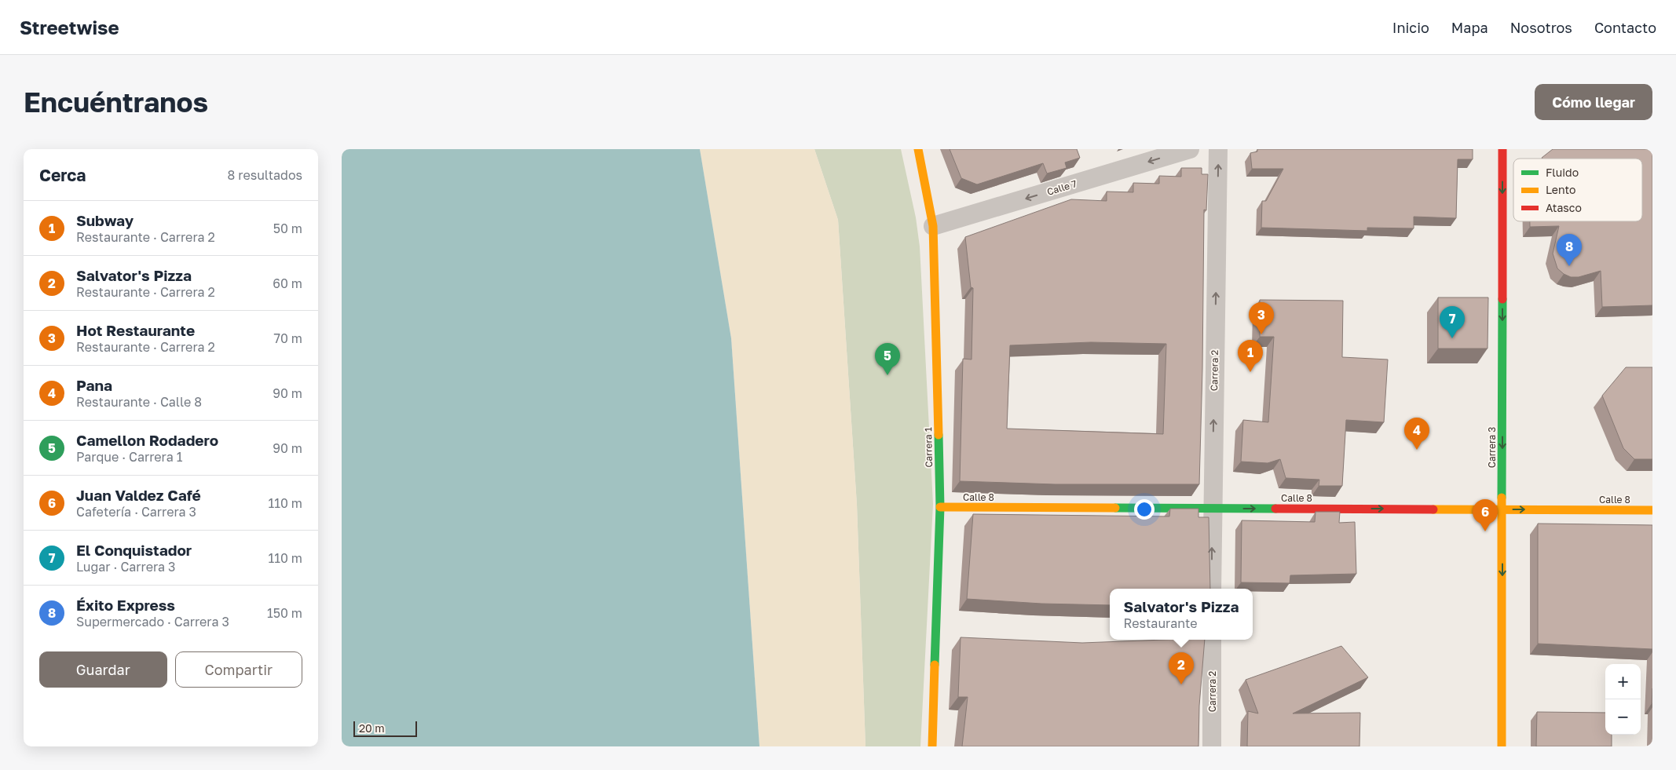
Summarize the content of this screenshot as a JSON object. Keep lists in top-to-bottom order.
{
  "streets": {
    "street": [
      "Calle 7",
      "Carrera 2",
      "Carrera 1",
      "Carrera 3",
      "Calle 8"
    ]
  },
  "crossings": [
    ["Calle 7", "Carrera 1"],
    ["Carrera 2", "Calle 8"],
    ["Carrera 1", "Calle 8"],
    ["Carrera 3", "Calle 8"]
  ],
  "one_way": [
    "Calle 7",
    "Carrera 2",
    "Carrera 3",
    "Calle 8"
  ],
  "legend": ["Fluido", "Lento", "Atasco"],
  "scale_bar": "20 m",
  "page": {
    "header": "Streetwise",
    "nav": [
      "Inicio",
      "Mapa",
      "Nosotros",
      "Contacto"
    ],
    "buttons": [
      "Cómo llegar",
      ["Guardar", "Compartir"]
    ],
    "title": "Encuéntranos",
    "heading": ["Cerca", "8 resultados"],
    "list": [
      {
        "mark": "1",
        "name": "Subway",
        "note": "Restaurante · Carrera 2",
        "value": "50 m"
      },
      {
        "mark": "2",
        "name": "Salvator's Pizza",
        "note": "Restaurante · Carrera 2",
        "value": "60 m"
      },
      {
        "mark": "3",
        "name": "Hot Restaurante",
        "note": "Restaurante · Carrera 2",
        "value": "70 m"
      },
      {
        "mark": "4",
        "name": "Pana",
        "note": "Restaurante · Calle 8",
        "value": "90 m"
      },
      {
        "mark": "5",
        "name": "Camellon Rodadero",
        "note": "Parque · Carrera 1",
        "value": "90 m"
      },
      {
        "mark": "6",
        "name": "Juan Valdez Café",
        "note": "Cafetería · Carrera 3",
        "value": "110 m"
      },
      {
        "mark": "7",
        "name": "El Conquistador",
        "note": "Lugar · Carrera 3",
        "value": "110 m"
      },
      {
        "mark": "8",
        "name": "Éxito Express",
        "note": "Supermercado · Carrera 3",
        "value": "150 m"
      }
    ],
    "pins": [
      "8",
      "3",
      "7",
      "1",
      "5",
      "4",
      "6",
      "2"
    ],
    "popup": ["Salvator's Pizza", "Restaurante"],
    "map_buttons": ["+", "−"],
    "scale": "20 m"
  }
}
